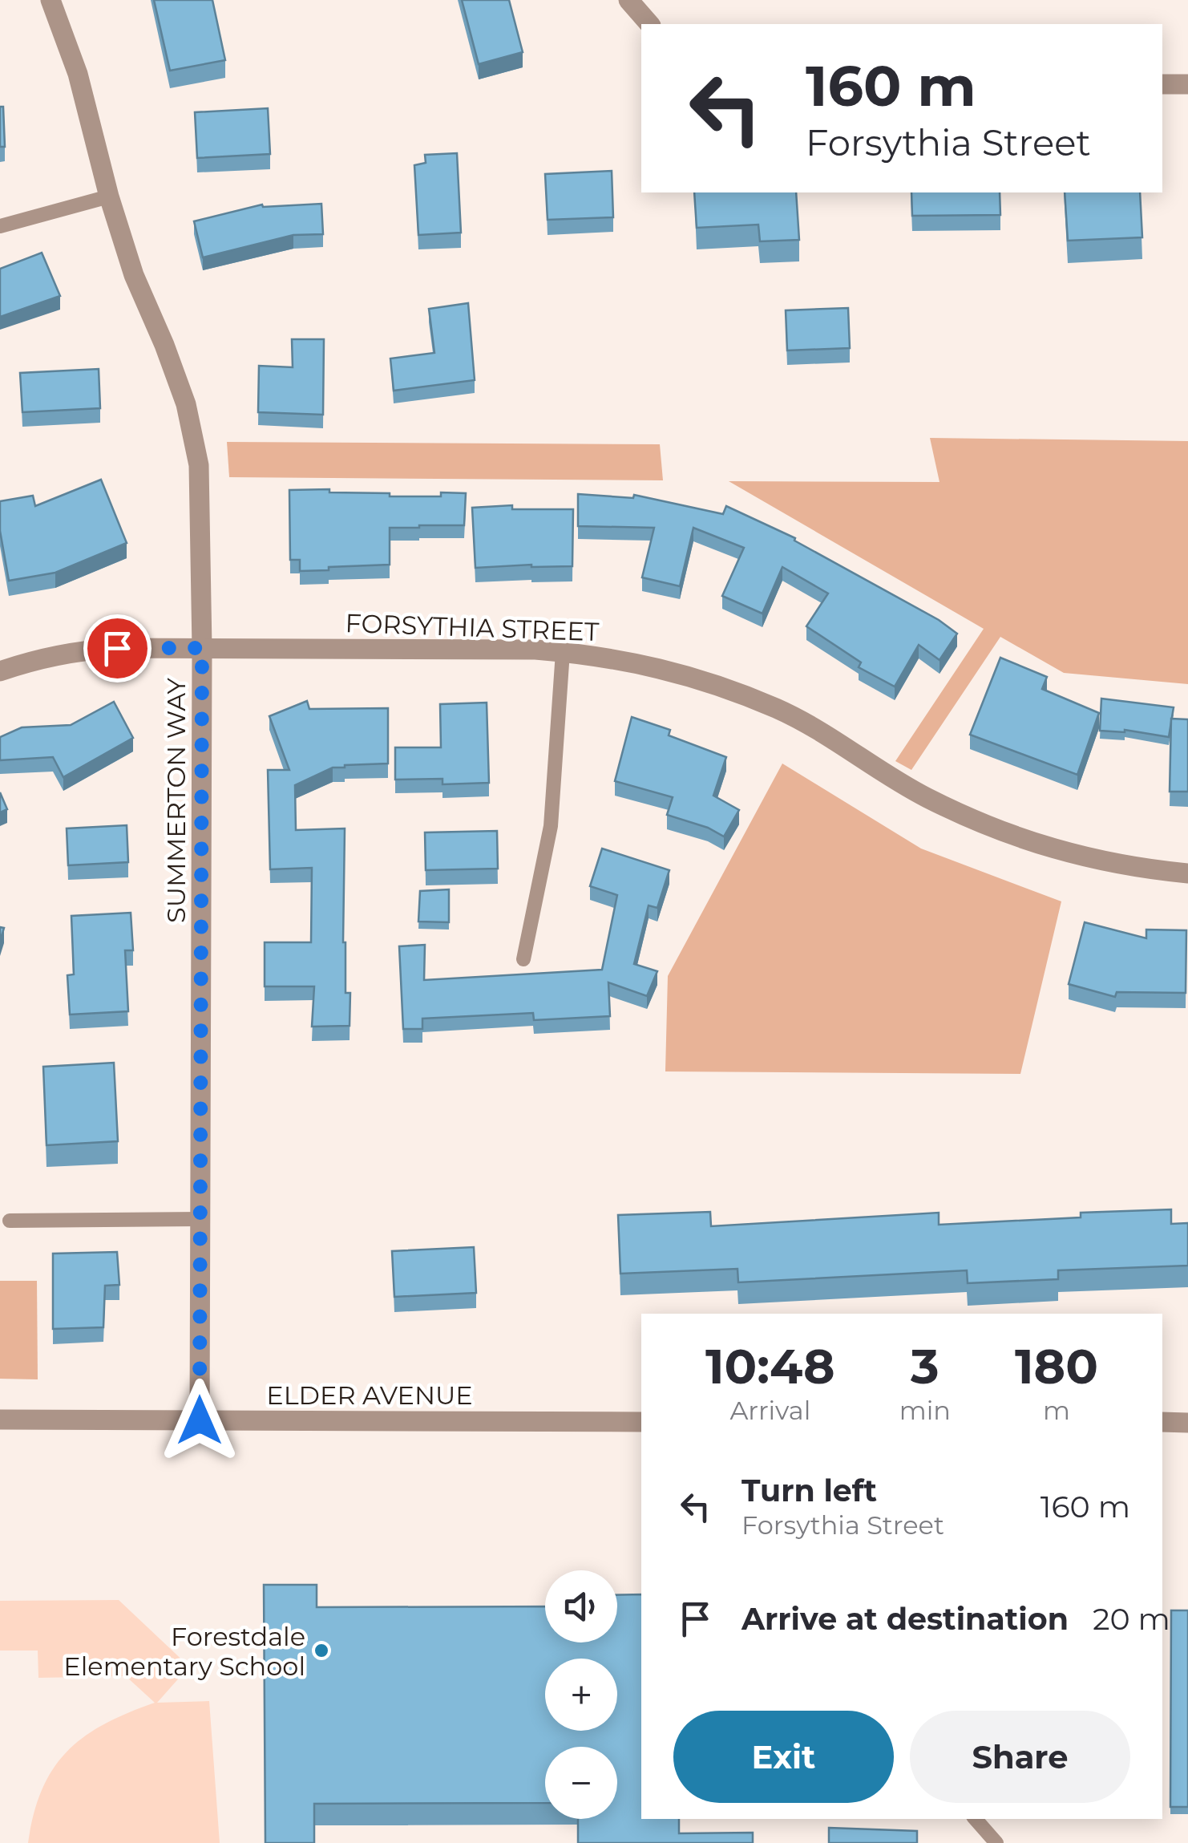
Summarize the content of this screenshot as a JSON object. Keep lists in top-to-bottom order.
{
  "streets": {
    "street": ["FORSYTHIA STREET", "SUMMERTON WAY", "ELDER AVENUE"]
  },
  "crossings": [
    ["FORSYTHIA STREET", "SUMMERTON WAY"],
    ["SUMMERTON WAY", "ELDER AVENUE"]
  ],
  "places": ["Forestdale Elementary School"],
  "page": {
    "turn": ["160 m", "Forsythia Street"],
    "eta": [
      "10:48",
      "Arrival",
      "3",
      "min",
      "180",
      "m"
    ],
    "list": [
      {
        "name": "Turn left",
        "note": "Forsythia Street",
        "value": "160 m"
      },
      {
        "name": "Arrive at destination",
        "value": "20 m"
      }
    ],
    "map_buttons": ["+", "−"],
    "buttons": ["Exit", "Share"]
  }
}
